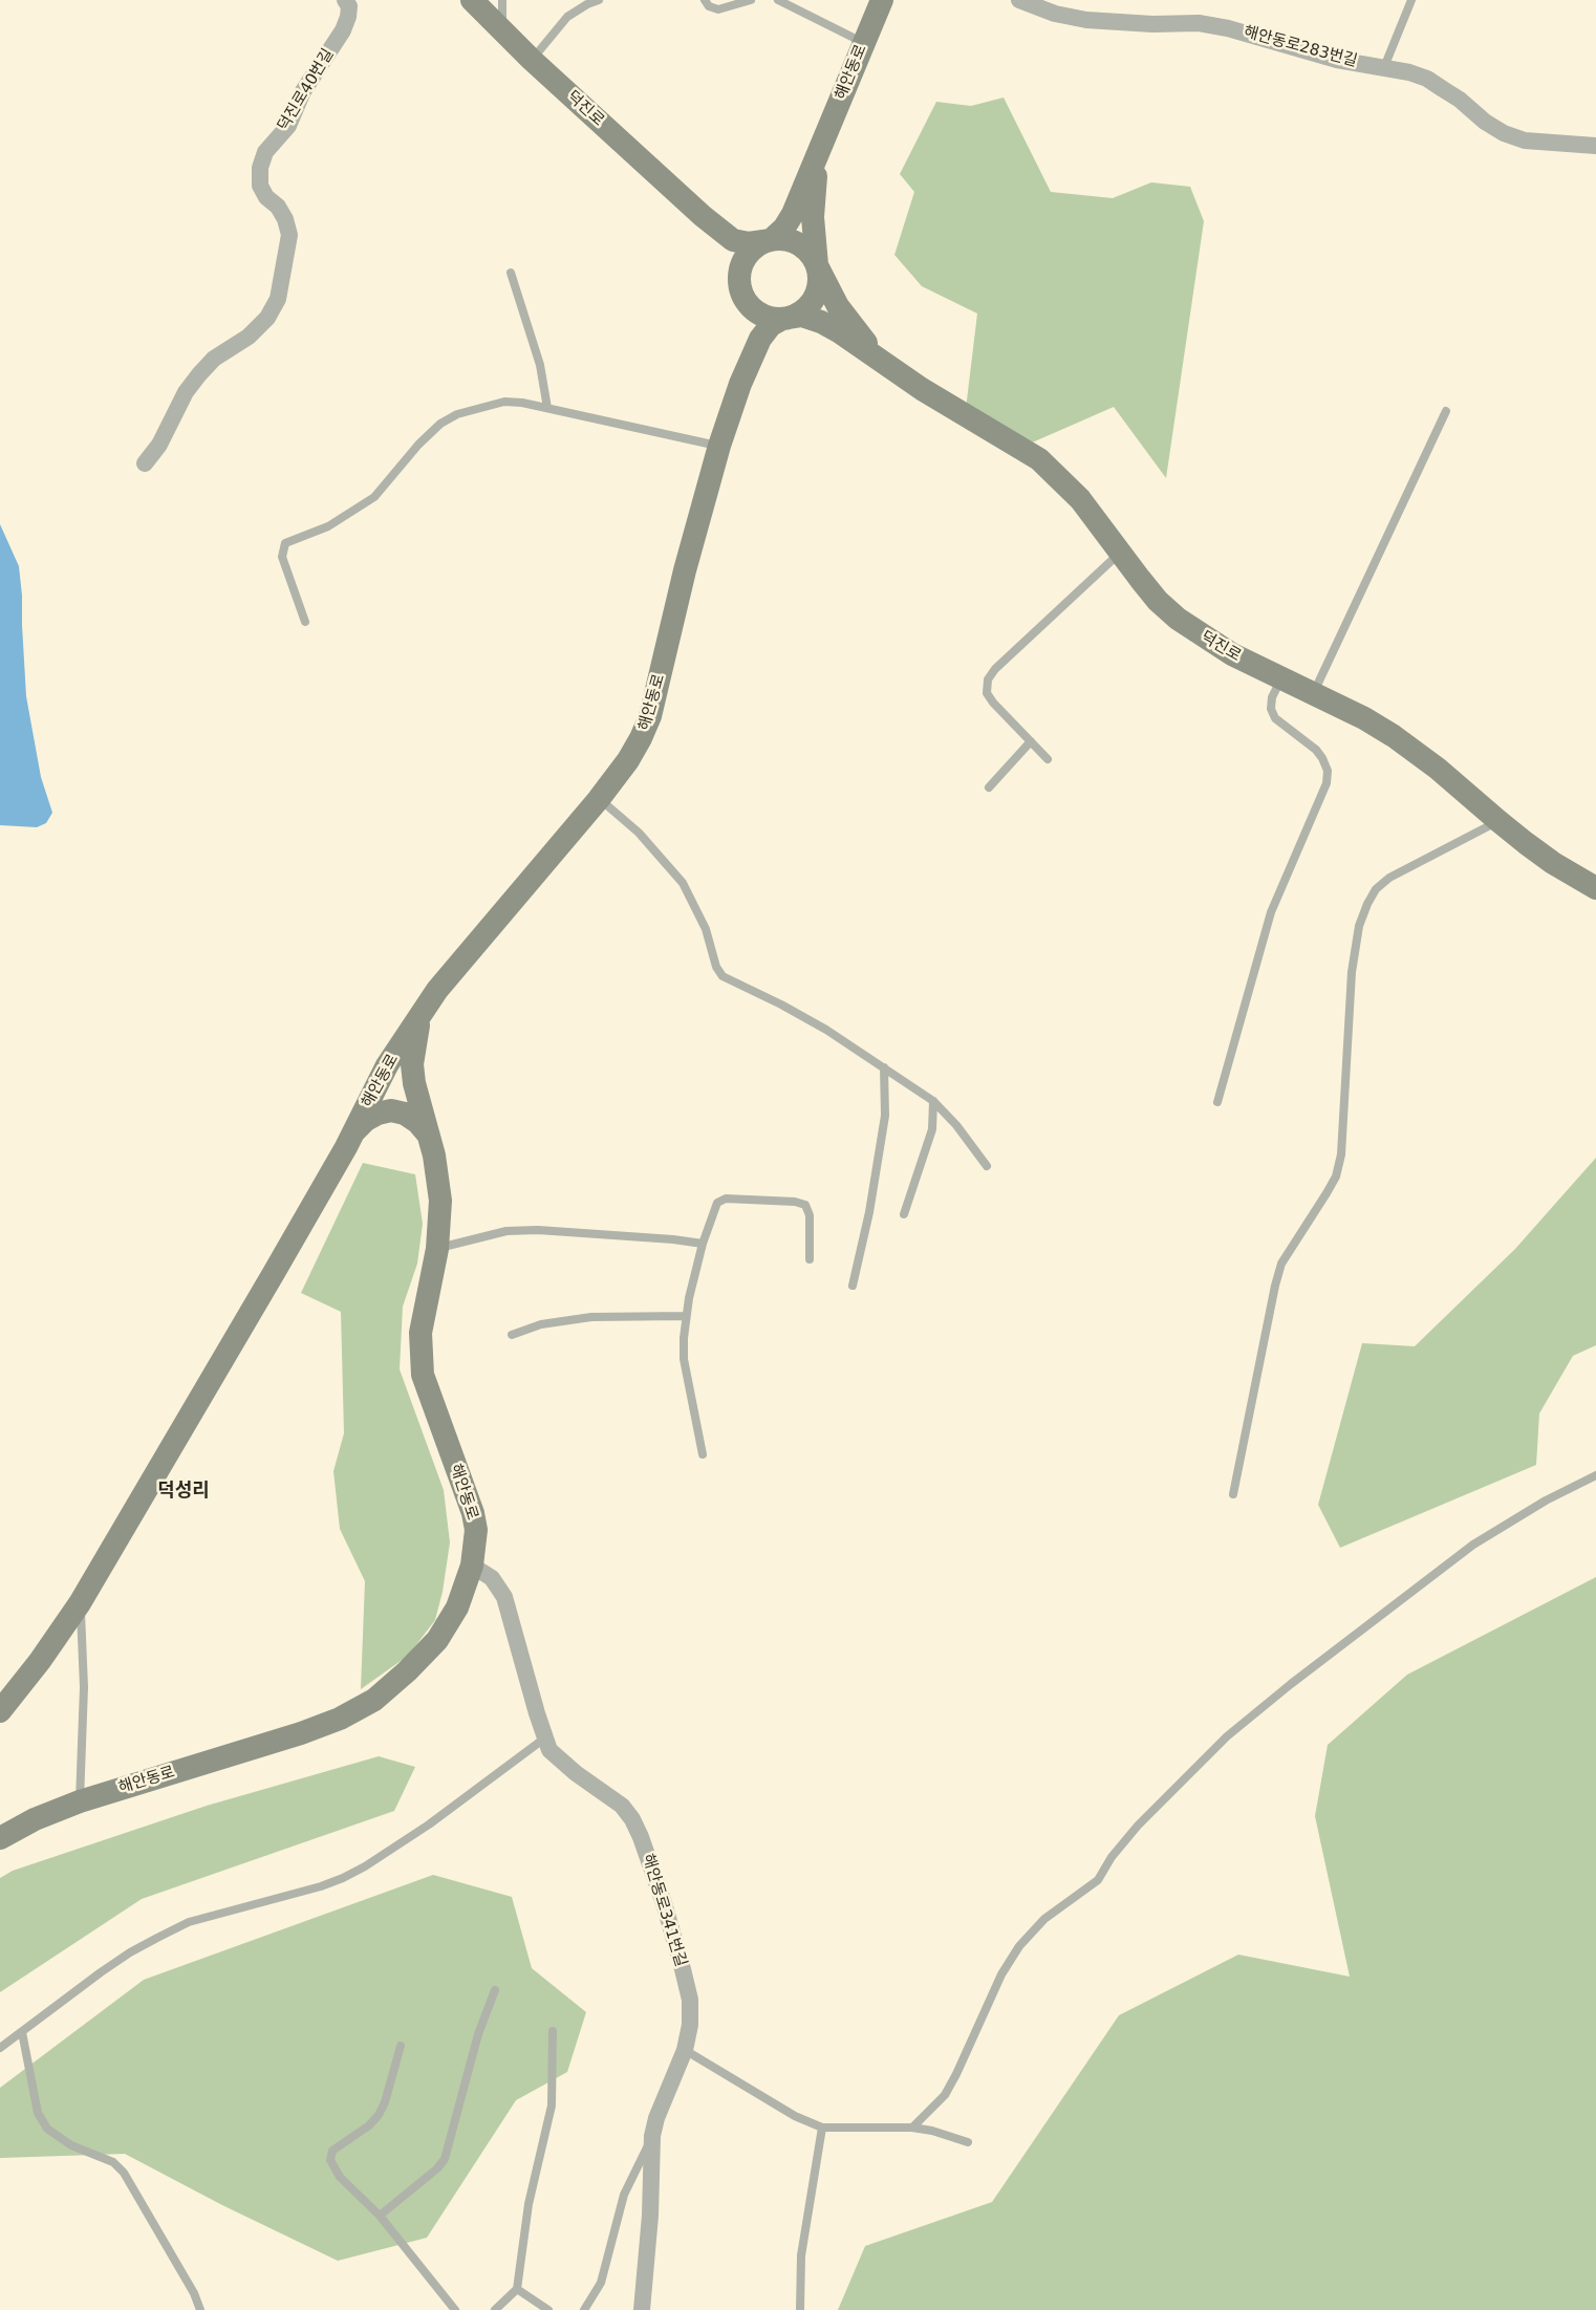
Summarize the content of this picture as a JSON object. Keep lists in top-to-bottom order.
{
  "streets": {
    "street": [
      "해안동로283번길",
      "해안동로",
      "덕진로40번길",
      "덕진로",
      "해안동로341번길"
    ]
  },
  "crossings": [
    ["해안동로", "덕진로"],
    ["해안동로", "해안동로341번길"]
  ],
  "districts": ["덕성리"]
}
